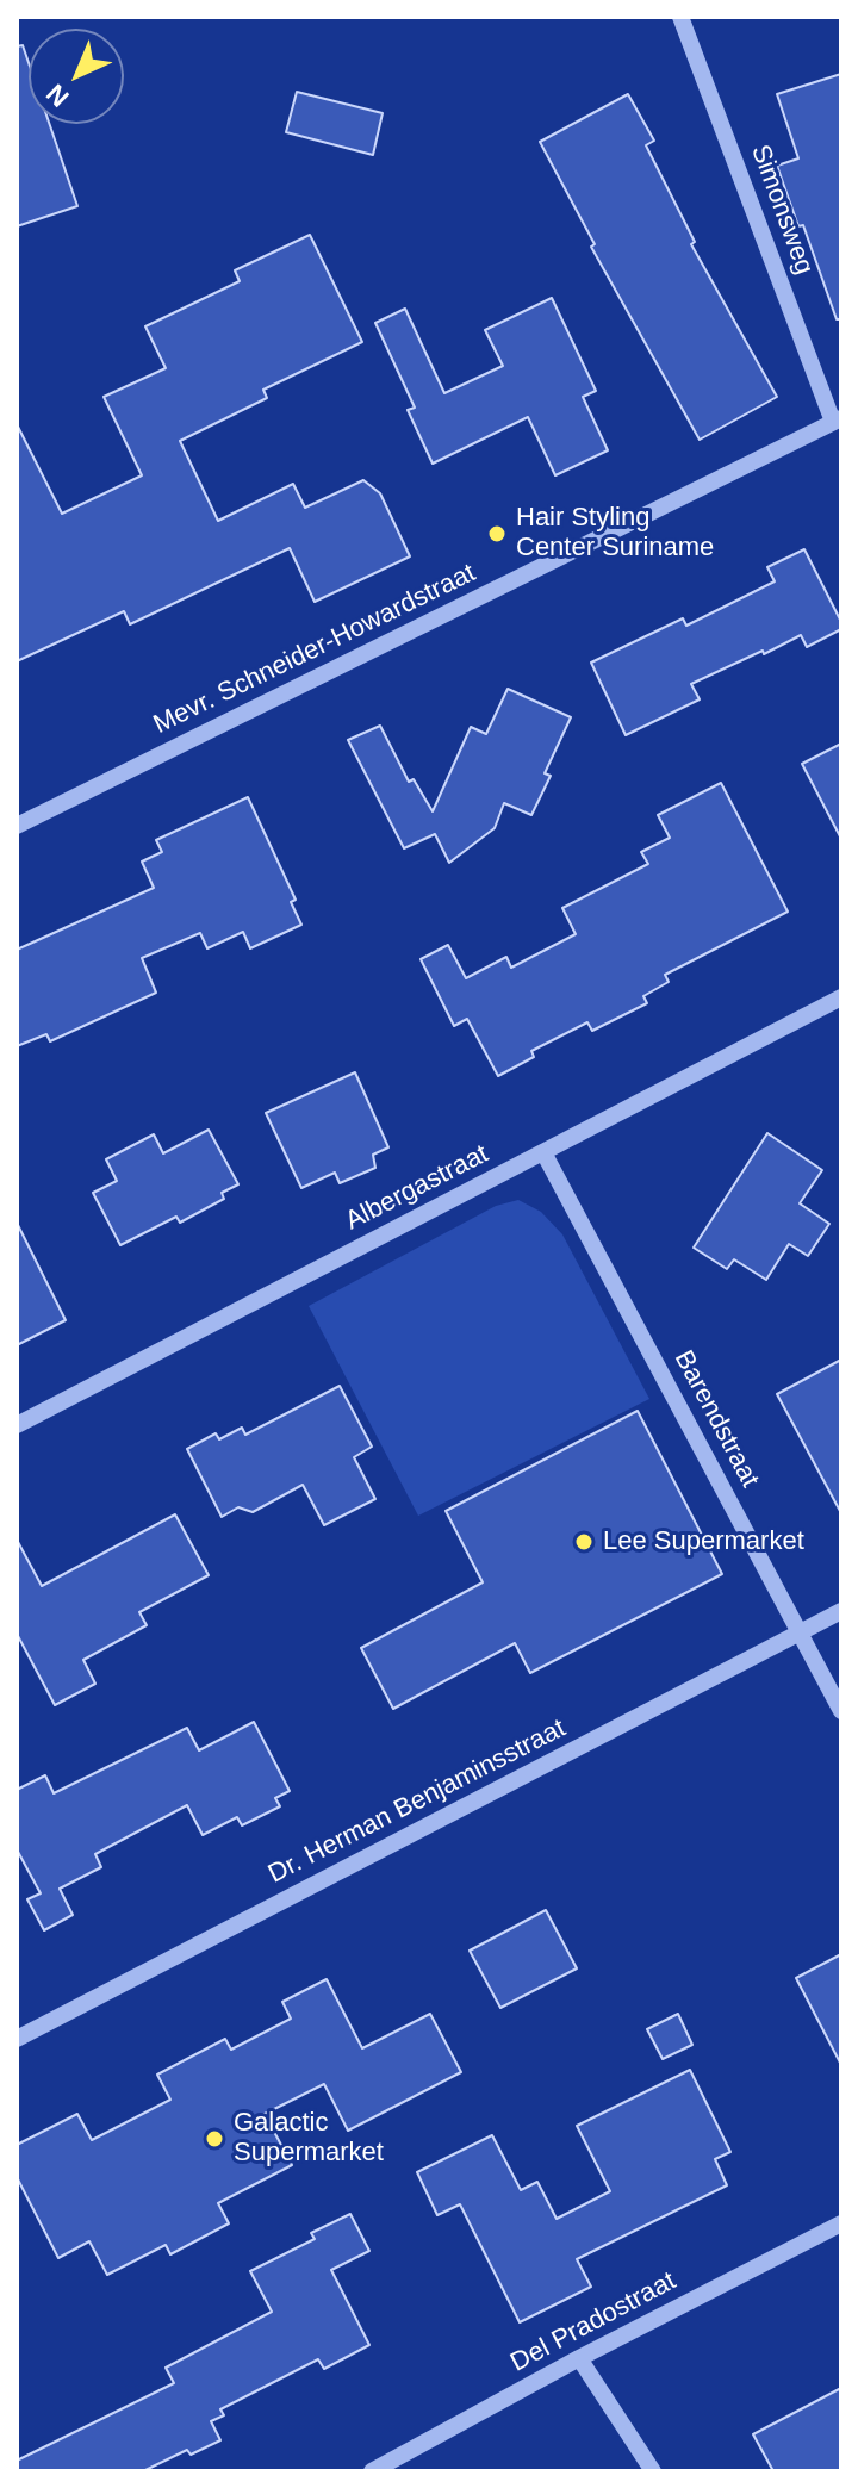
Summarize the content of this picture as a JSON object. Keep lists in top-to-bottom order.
{
  "streets": {
    "street": [
      "Simonsweg",
      "Mevr. Schneider-Howardstraat",
      "Albergastraat",
      "Barendstraat",
      "Dr. Herman Benjaminsstraat",
      "Del Pradostraat"
    ]
  },
  "crossings": [
    ["Simonsweg", "Mevr. Schneider-Howardstraat"],
    ["Albergastraat", "Barendstraat"],
    ["Barendstraat", "Dr. Herman Benjaminsstraat"]
  ],
  "places": ["Hair Styling Center Suriname", "Lee Supermarket", "Galactic Supermarket"],
  "north": "bottom left"
}
